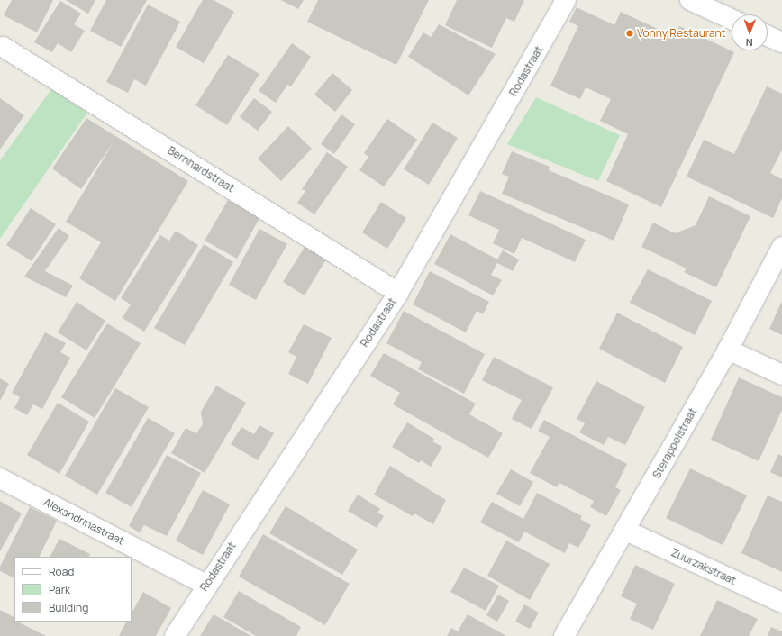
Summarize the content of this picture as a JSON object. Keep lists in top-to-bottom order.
{
  "streets": {
    "street": [
      "Rodastraat",
      "Bernhardstraat",
      "Sterappelstraat",
      "Alexandrinastraat",
      "Zuurzakstraat"
    ]
  },
  "crossings": [
    ["Rodastraat", "Bernhardstraat"],
    ["Rodastraat", "Alexandrinastraat"],
    ["Sterappelstraat", "Zuurzakstraat"]
  ],
  "places": ["Vonny Restaurant"],
  "legend": ["Road", "Park", "Building"],
  "north": "bottom"
}
